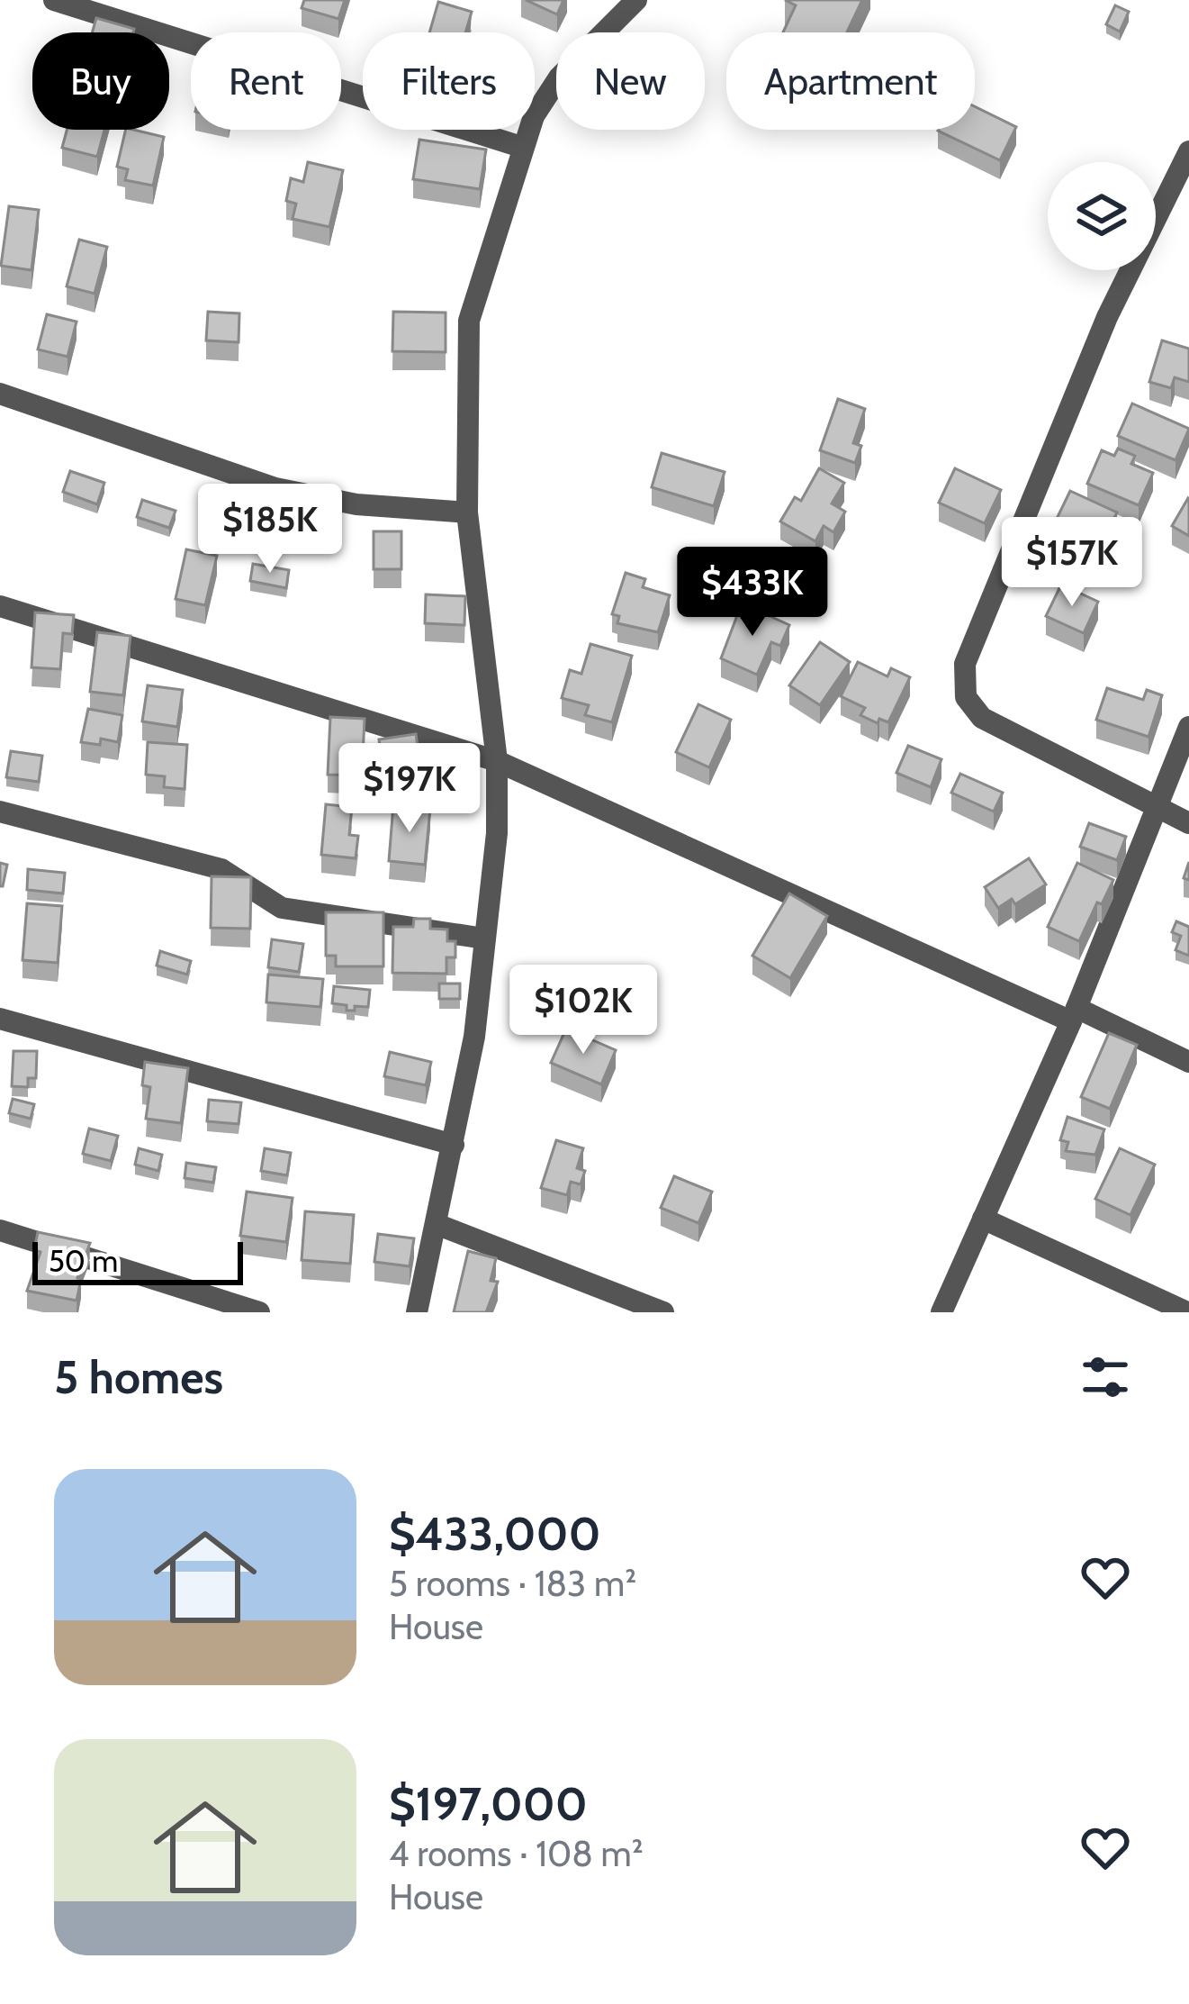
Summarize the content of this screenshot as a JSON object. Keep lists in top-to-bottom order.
{
  "scale_bar": "50 m",
  "page": {
    "chip": [
      "Buy",
      "Rent",
      "Filters",
      "New",
      "Apartment"
    ],
    "price": [
      "$185K",
      "$157K",
      "$433K",
      "$197K",
      "$102K"
    ],
    "scale": "50 m",
    "heading": "5 homes",
    "list": [
      {
        "name": "$433,000",
        "note": "5 rooms · 183 m² · House"
      },
      {
        "name": "$197,000",
        "note": "4 rooms · 108 m² · House"
      }
    ]
  }
}
